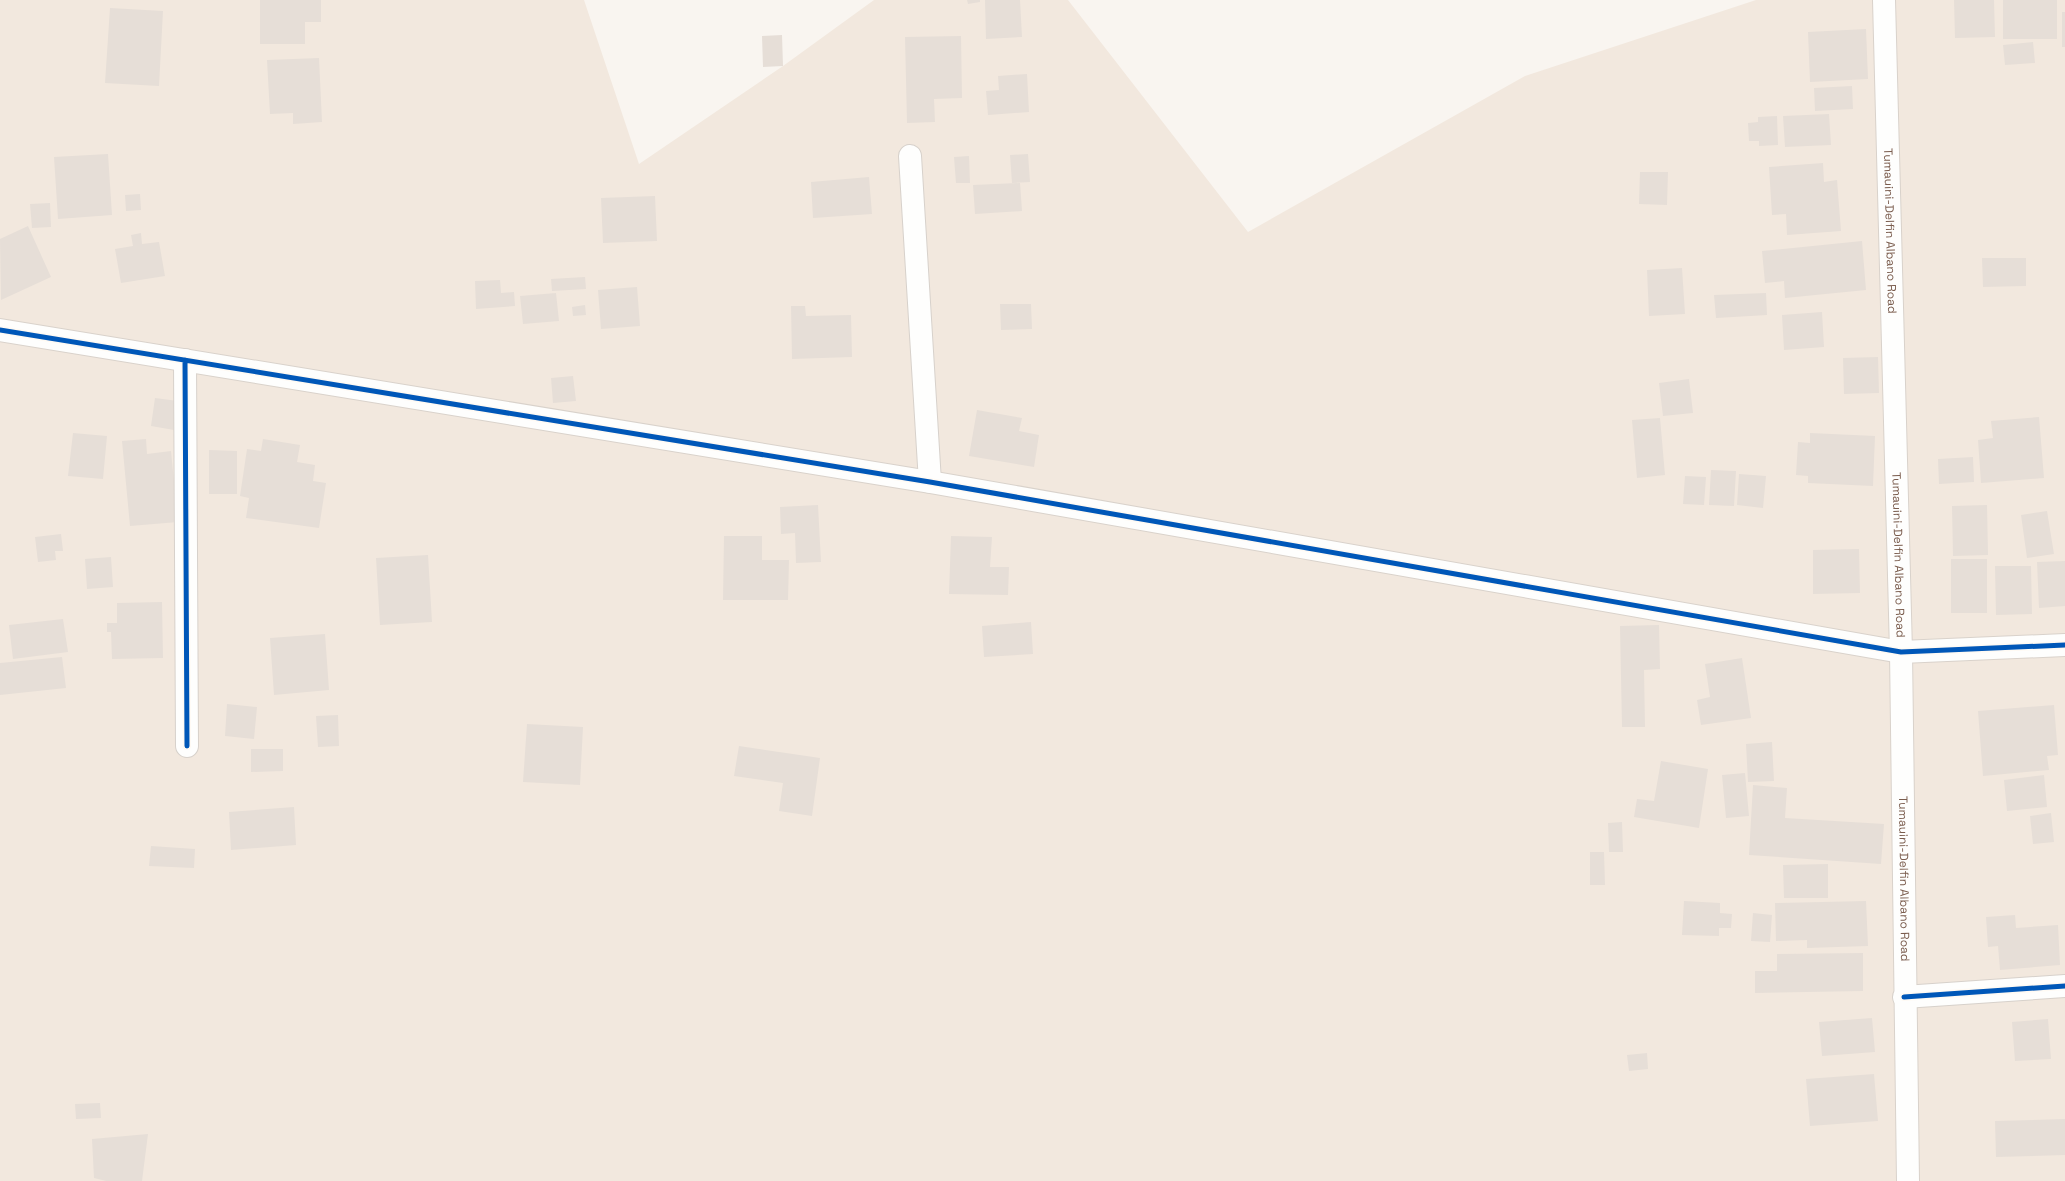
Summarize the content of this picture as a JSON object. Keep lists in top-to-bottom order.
{
  "streets": {
    "street": ["Tumauini-Delfin Albano Road"]
  }
}
